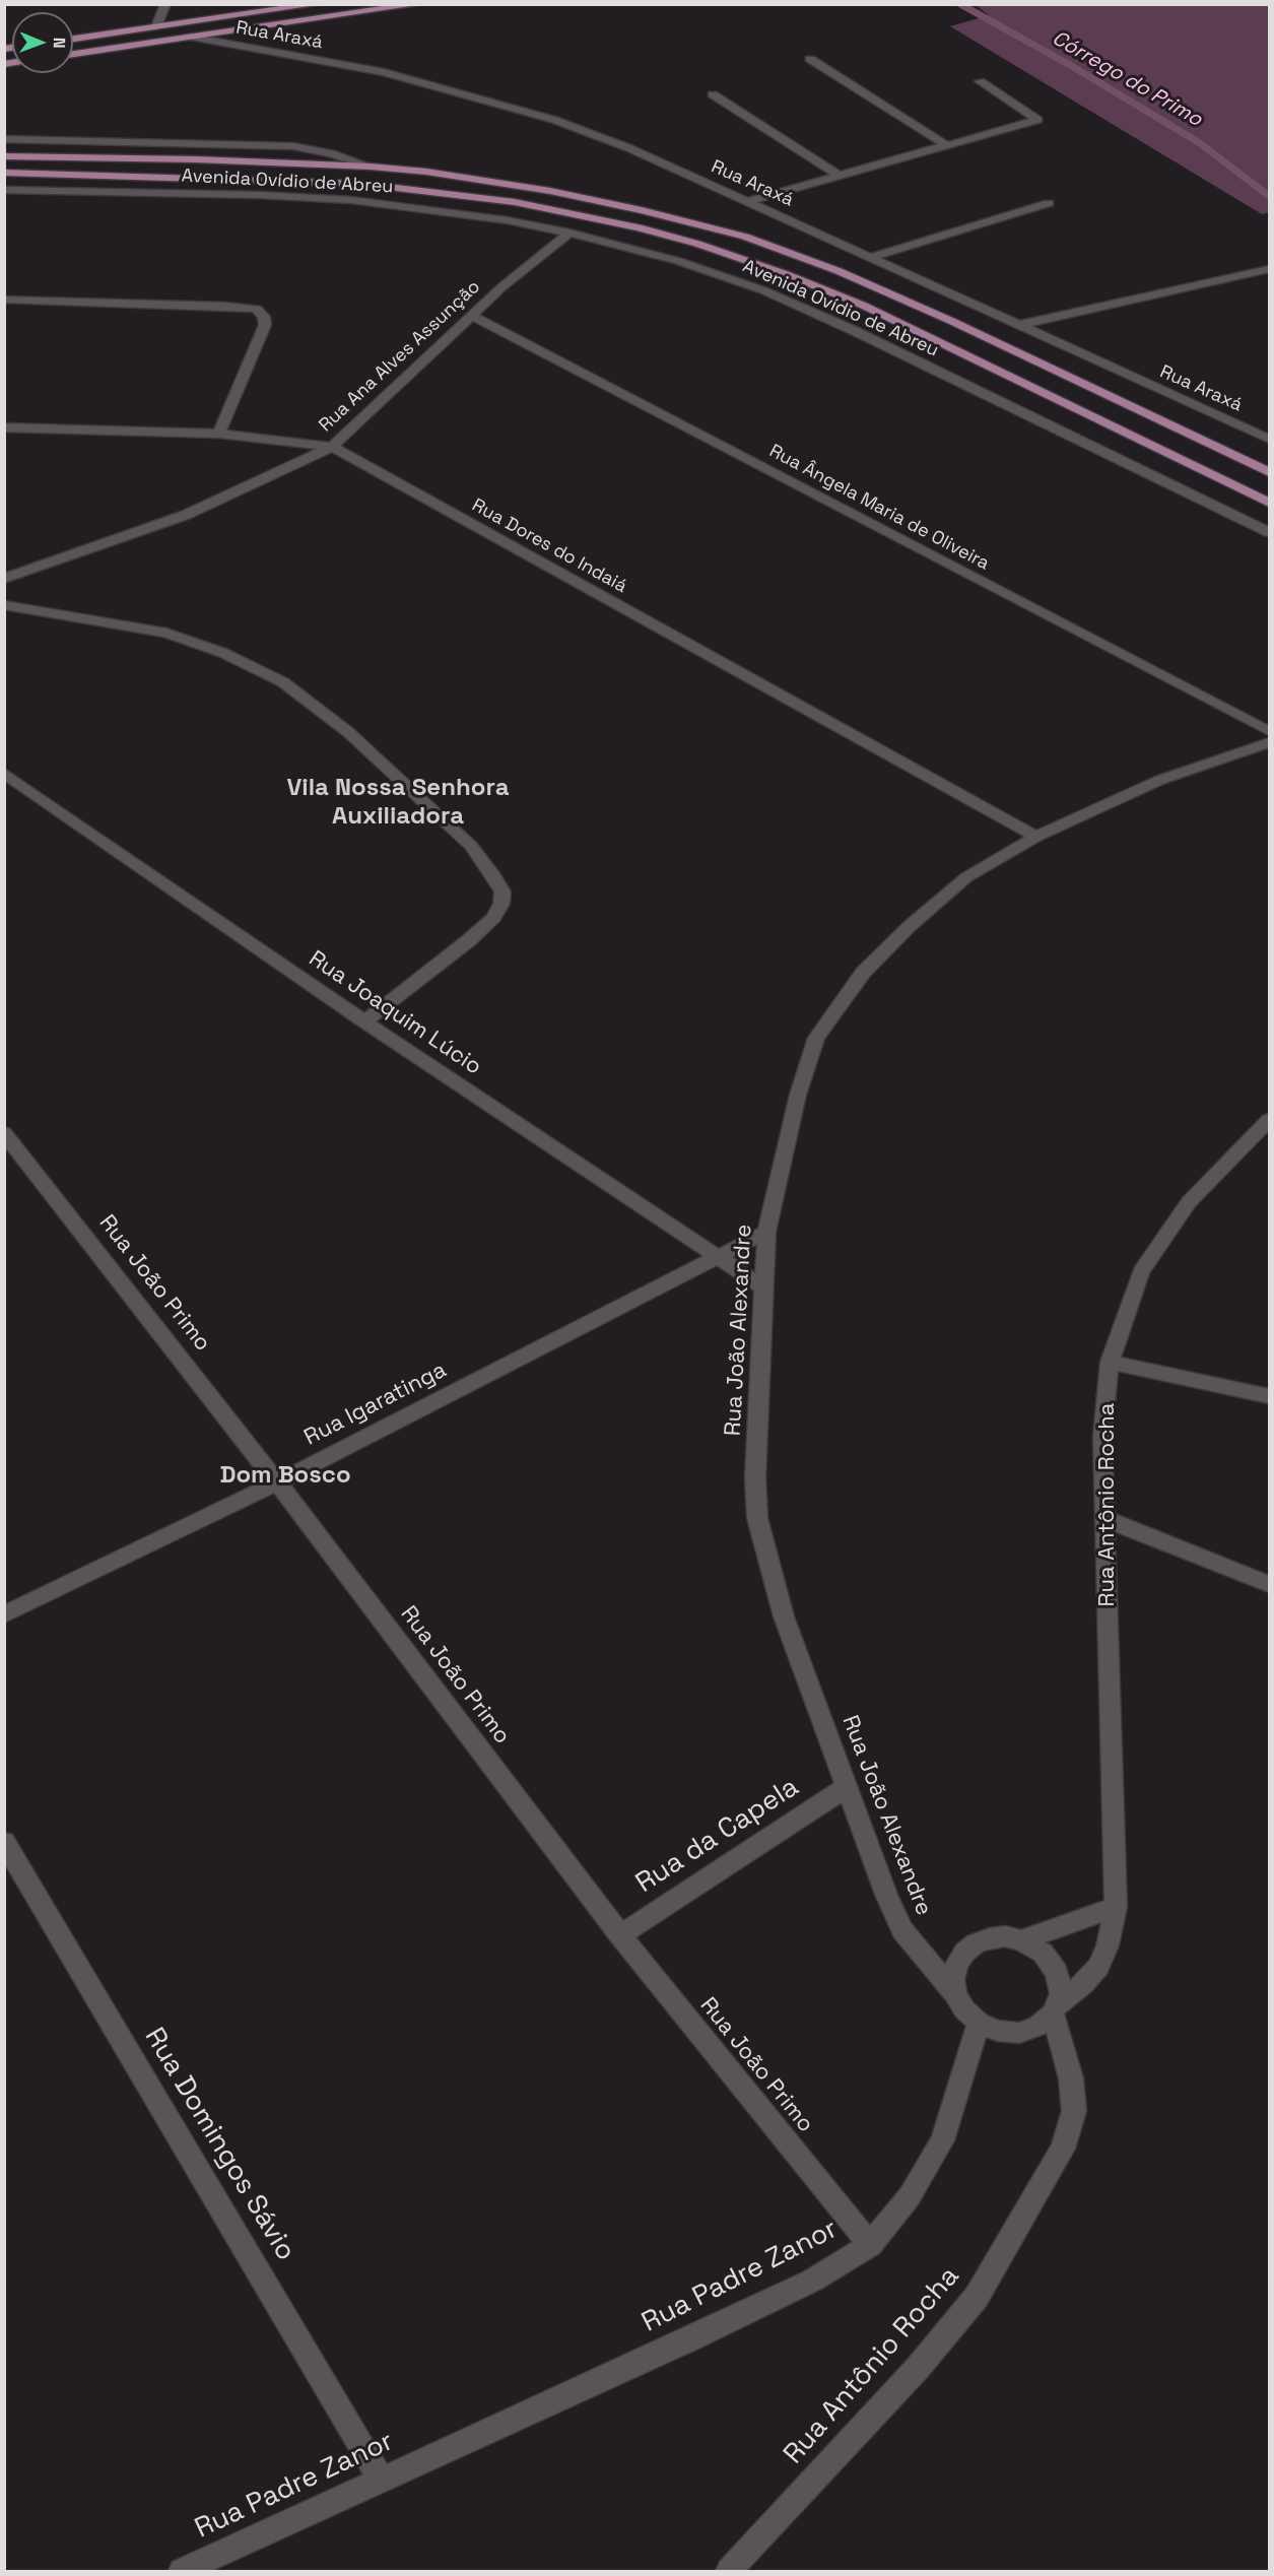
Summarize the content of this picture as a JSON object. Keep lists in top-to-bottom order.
{
  "streets": {
    "main road": ["Avenida Ovídio de Abreu"],
    "street": [
      "Rua Araxá",
      "Rua Ana Alves Assunção",
      "Rua Ângela Maria de Oliveira",
      "Rua Dores do Indaiá",
      "Rua Joaquim Lúcio",
      "Rua João Primo",
      "Rua João Alexandre",
      "Rua Igaratinga",
      "Rua Antônio Rocha",
      "Rua da Capela",
      "Rua Domingos Sávio",
      "Rua Padre Zanor"
    ]
  },
  "crossings": [
    ["Avenida Ovídio de Abreu", "Rua Ana Alves Assunção"],
    ["Rua Ana Alves Assunção", "Rua Ângela Maria de Oliveira"],
    ["Rua Ana Alves Assunção", "Rua Dores do Indaiá"],
    ["Rua Dores do Indaiá", "Rua João Alexandre"],
    ["Rua Joaquim Lúcio", "Rua João Alexandre"],
    ["Rua Joaquim Lúcio", "Rua Igaratinga"],
    ["Rua João Primo", "Rua Igaratinga"],
    ["Rua João Primo", "Rua da Capela"],
    ["Rua João Primo", "Rua Padre Zanor"],
    ["Rua João Alexandre", "Rua Igaratinga"],
    ["Rua João Alexandre", "Rua Antônio Rocha"],
    ["Rua João Alexandre", "Rua da Capela"],
    ["Rua João Alexandre", "Rua Padre Zanor"],
    ["Rua Antônio Rocha", "Rua Padre Zanor"],
    ["Rua Domingos Sávio", "Rua Padre Zanor"]
  ],
  "districts": ["Vila Nossa Senhora Auxiliadora", "Dom Bosco"],
  "water": ["Córrego do Primo"],
  "north": "right"
}
